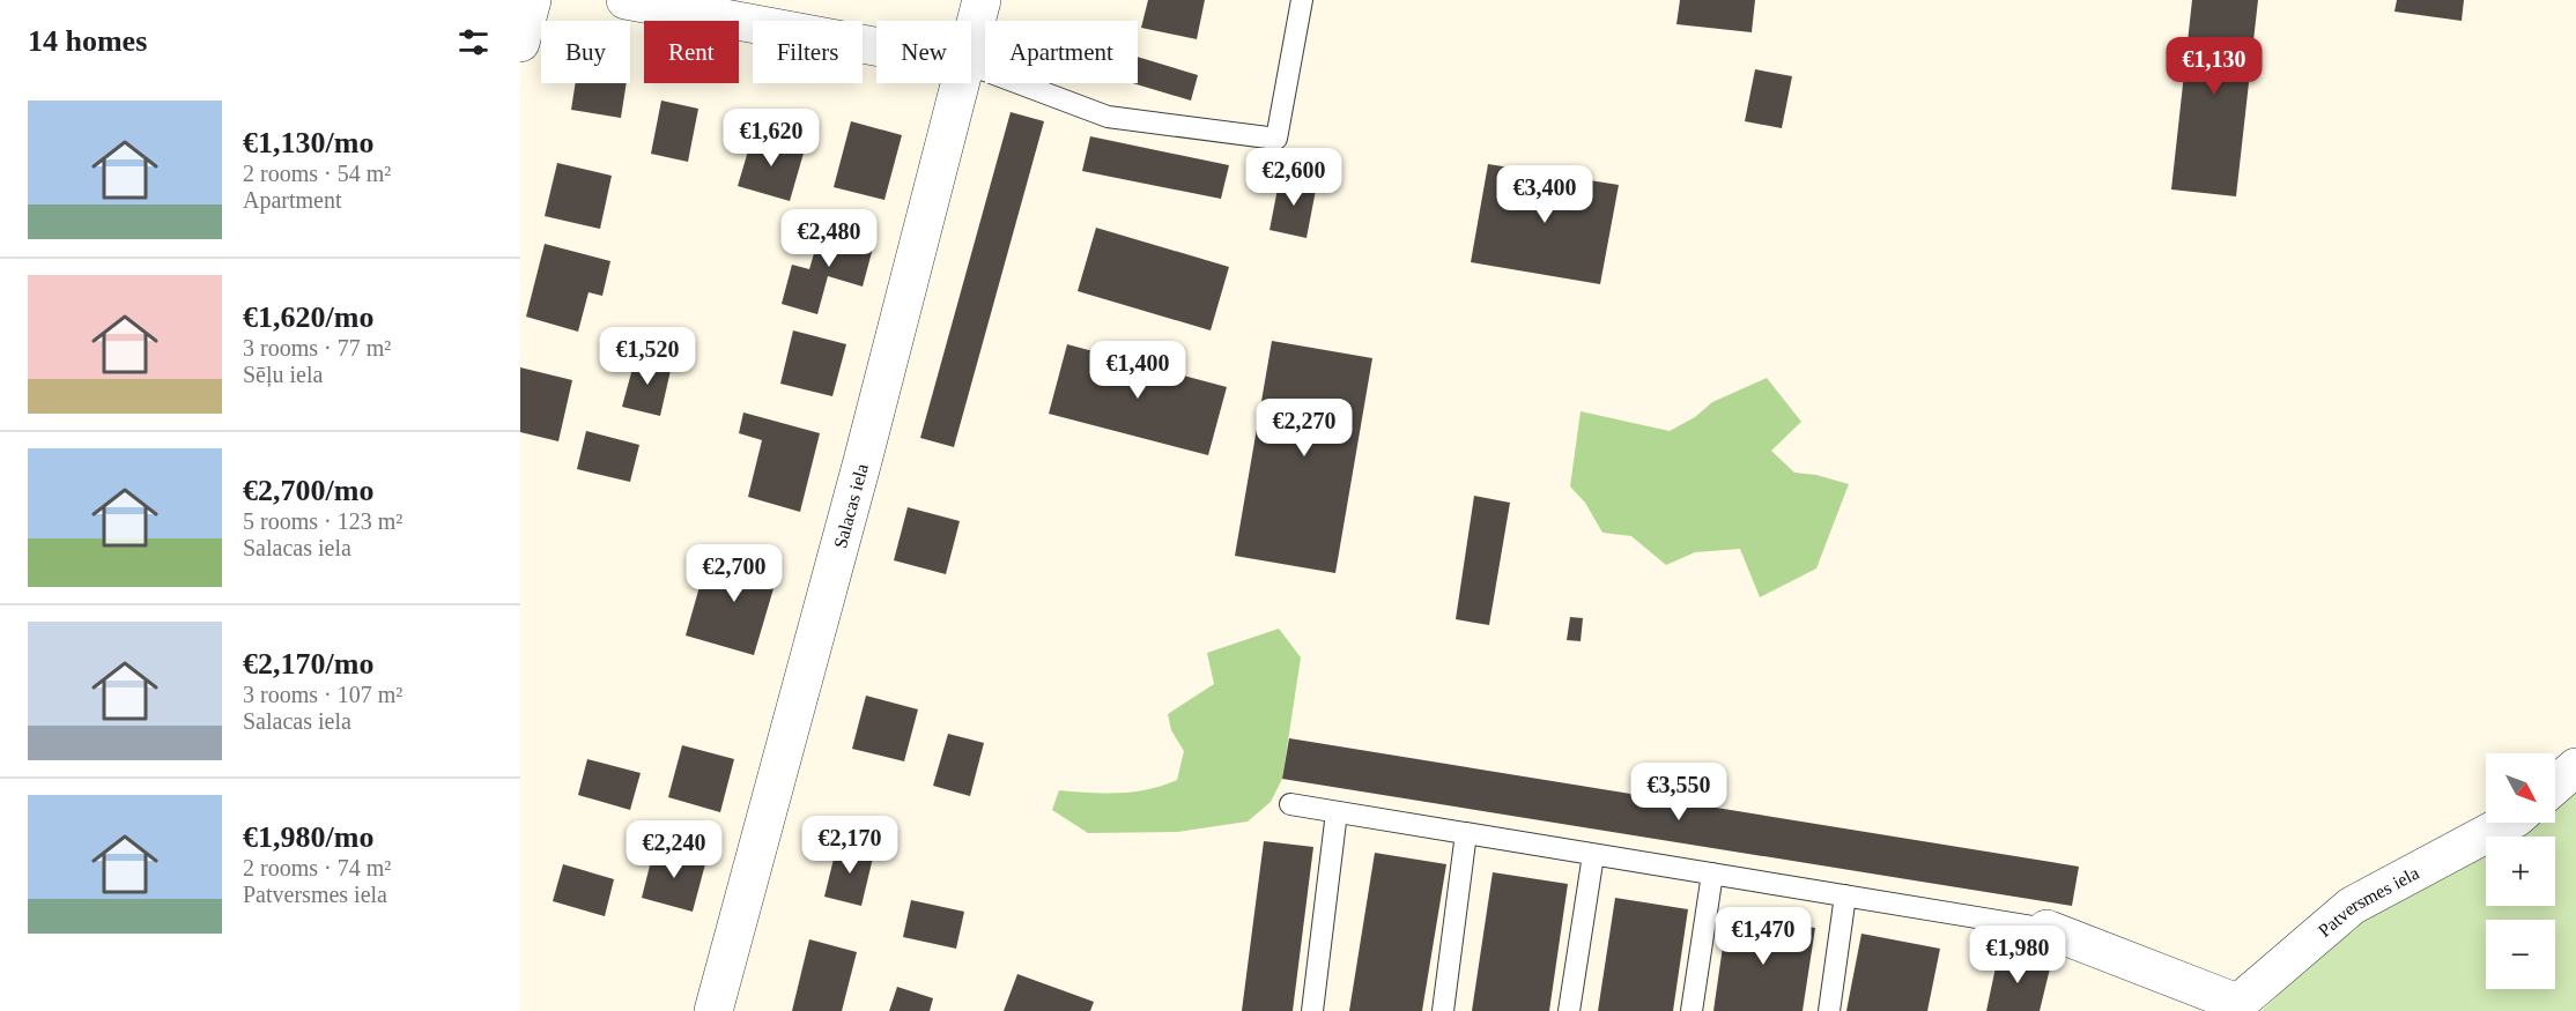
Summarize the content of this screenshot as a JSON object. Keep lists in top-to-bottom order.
{
  "streets": {
    "street": ["Salacas iela", "Patversmes iela"]
  },
  "north": "bottom right",
  "page": {
    "heading": "14 homes",
    "chip": [
      "Buy",
      "Rent",
      "Filters",
      "New",
      "Apartment"
    ],
    "price": [
      "€1,130",
      "€1,620",
      "€2,600",
      "€3,400",
      "€2,480",
      "€1,520",
      "€1,400",
      "€2,270",
      "€2,700",
      "€3,550",
      "€2,170",
      "€2,240",
      "€1,470",
      "€1,980"
    ],
    "list": [
      {
        "name": "€1,130/mo",
        "note": "2 rooms · 54 m² · Apartment"
      },
      {
        "name": "€1,620/mo",
        "note": "3 rooms · 77 m² · Sēļu iela"
      },
      {
        "name": "€2,700/mo",
        "note": "5 rooms · 123 m² · Salacas iela"
      },
      {
        "name": "€2,170/mo",
        "note": "3 rooms · 107 m² · Salacas iela"
      },
      {
        "name": "€1,980/mo",
        "note": "2 rooms · 74 m² · Patversmes iela"
      }
    ],
    "map_buttons": ["+", "−"]
  }
}
